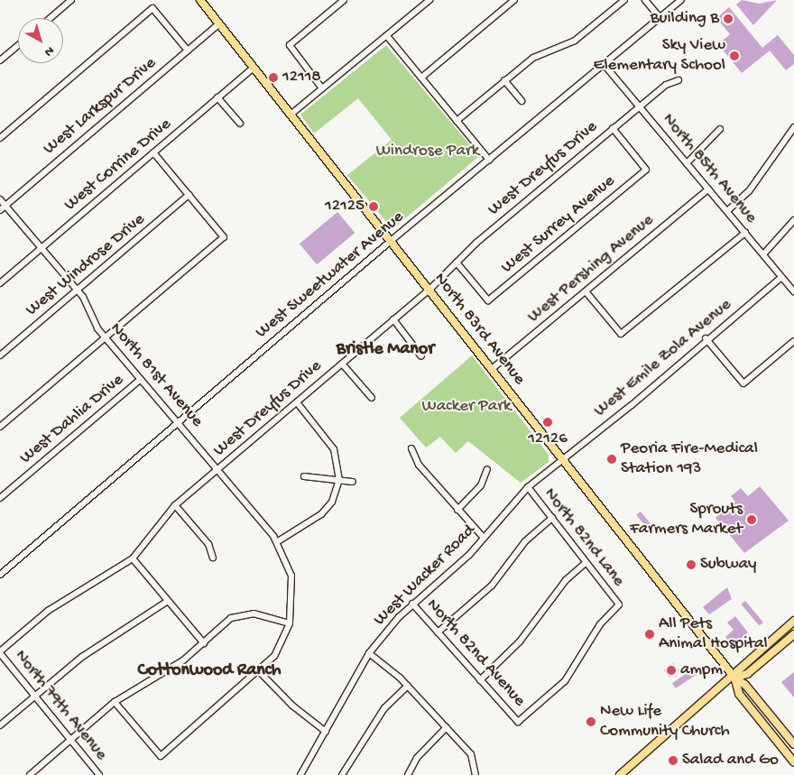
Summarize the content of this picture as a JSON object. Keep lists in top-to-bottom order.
{
  "streets": {
    "main road": ["North 83rd Avenue"],
    "street": [
      "West Larkspur Drive",
      "West Corrine Drive",
      "West Dreyfus Drive",
      "North 85th Avenue",
      "West Surrey Avenue",
      "West Windrose Drive",
      "West Pershing Avenue",
      "West Sweetwater Avenue",
      "West Emile Zola Avenue",
      "North 81st Avenue",
      "West Dahlia Drive",
      "North 82nd Lane",
      "West Wacker Road",
      "North 82nd Avenue",
      "North 79th Avenue"
    ]
  },
  "crossings": [
    ["West Larkspur Drive", "North 83rd Avenue"],
    ["West Larkspur Drive", "North 81st Avenue"],
    ["West Corrine Drive", "North 83rd Avenue"],
    ["West Corrine Drive", "North 81st Avenue"],
    ["West Dreyfus Drive", "North 85th Avenue"],
    ["West Dreyfus Drive", "West Surrey Avenue"],
    ["West Dreyfus Drive", "North 83rd Avenue"],
    ["West Dreyfus Drive", "North 81st Avenue"],
    ["West Dreyfus Drive", "North 79th Avenue"],
    ["North 85th Avenue", "West Pershing Avenue"],
    ["North 85th Avenue", "West Sweetwater Avenue"],
    ["North 85th Avenue", "West Emile Zola Avenue"],
    ["West Windrose Drive", "North 81st Avenue"],
    ["West Pershing Avenue", "North 83rd Avenue"],
    ["West Sweetwater Avenue", "North 83rd Avenue"],
    ["West Sweetwater Avenue", "North 81st Avenue"],
    ["North 83rd Avenue", "West Emile Zola Avenue"],
    ["North 83rd Avenue", "West Wacker Road"],
    ["West Emile Zola Avenue", "West Wacker Road"],
    ["North 81st Avenue", "West Dahlia Drive"],
    ["North 82nd Lane", "West Wacker Road"],
    ["North 82nd Lane", "North 82nd Avenue"],
    ["West Wacker Road", "North 82nd Avenue"]
  ],
  "districts": ["Bristle Manor", "Cottonwood Ranch"],
  "parks": ["Windrose Park", "Wacker Park"],
  "places": [
    "Building B",
    "Sky View Elementary School",
    "12118",
    "12125",
    "12126",
    "Peoria Fire-Medical Station 193",
    "Sprouts Farmers Market",
    "Subway",
    "All Pets Animal Hospital",
    "ampm",
    "New Life Community Church",
    "Salad and Go"
  ],
  "north": "bottom right"
}
